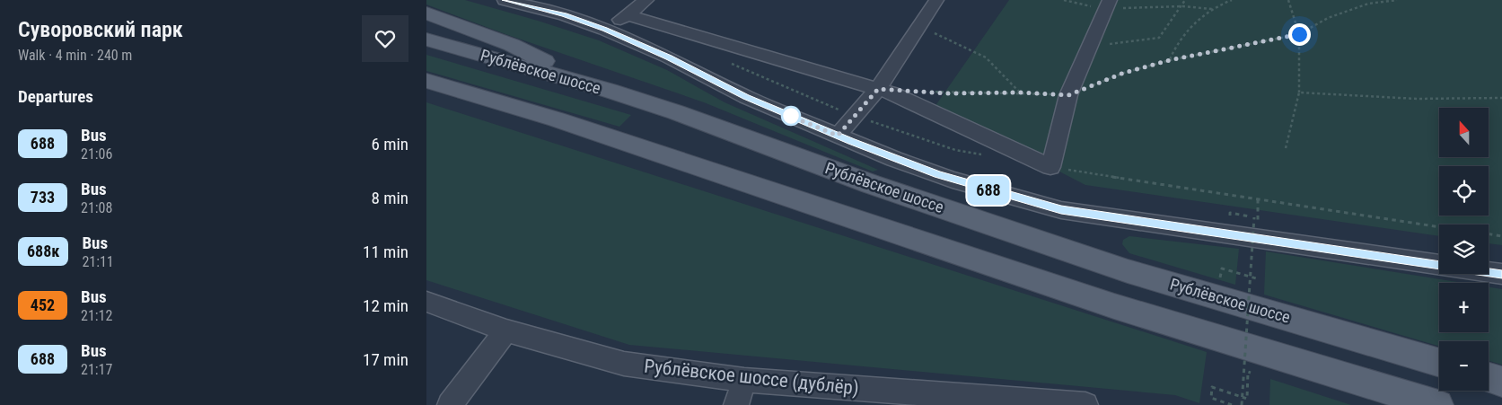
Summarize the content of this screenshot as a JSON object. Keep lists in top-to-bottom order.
{
  "streets": {
    "main road": ["Рублёвское шоссе"],
    "street": ["Рублёвское шоссе (дублёр)"]
  },
  "lines": ["bus line 688"],
  "north": "top",
  "page": {
    "heading": [
      ["Суворовский парк", "Walk · 4 min · 240 m"],
      "Departures"
    ],
    "on_map": "688",
    "map_buttons": ["+", "−"],
    "list": [
      {
        "mark": "688",
        "name": "Bus",
        "note": "21:06",
        "value": "6 min"
      },
      {
        "mark": "733",
        "name": "Bus",
        "note": "21:08",
        "value": "8 min"
      },
      {
        "mark": "688к",
        "name": "Bus",
        "note": "21:11",
        "value": "11 min"
      },
      {
        "mark": "452",
        "name": "Bus",
        "note": "21:12",
        "value": "12 min"
      },
      {
        "mark": "688",
        "name": "Bus",
        "note": "21:17",
        "value": "17 min"
      }
    ]
  }
}
